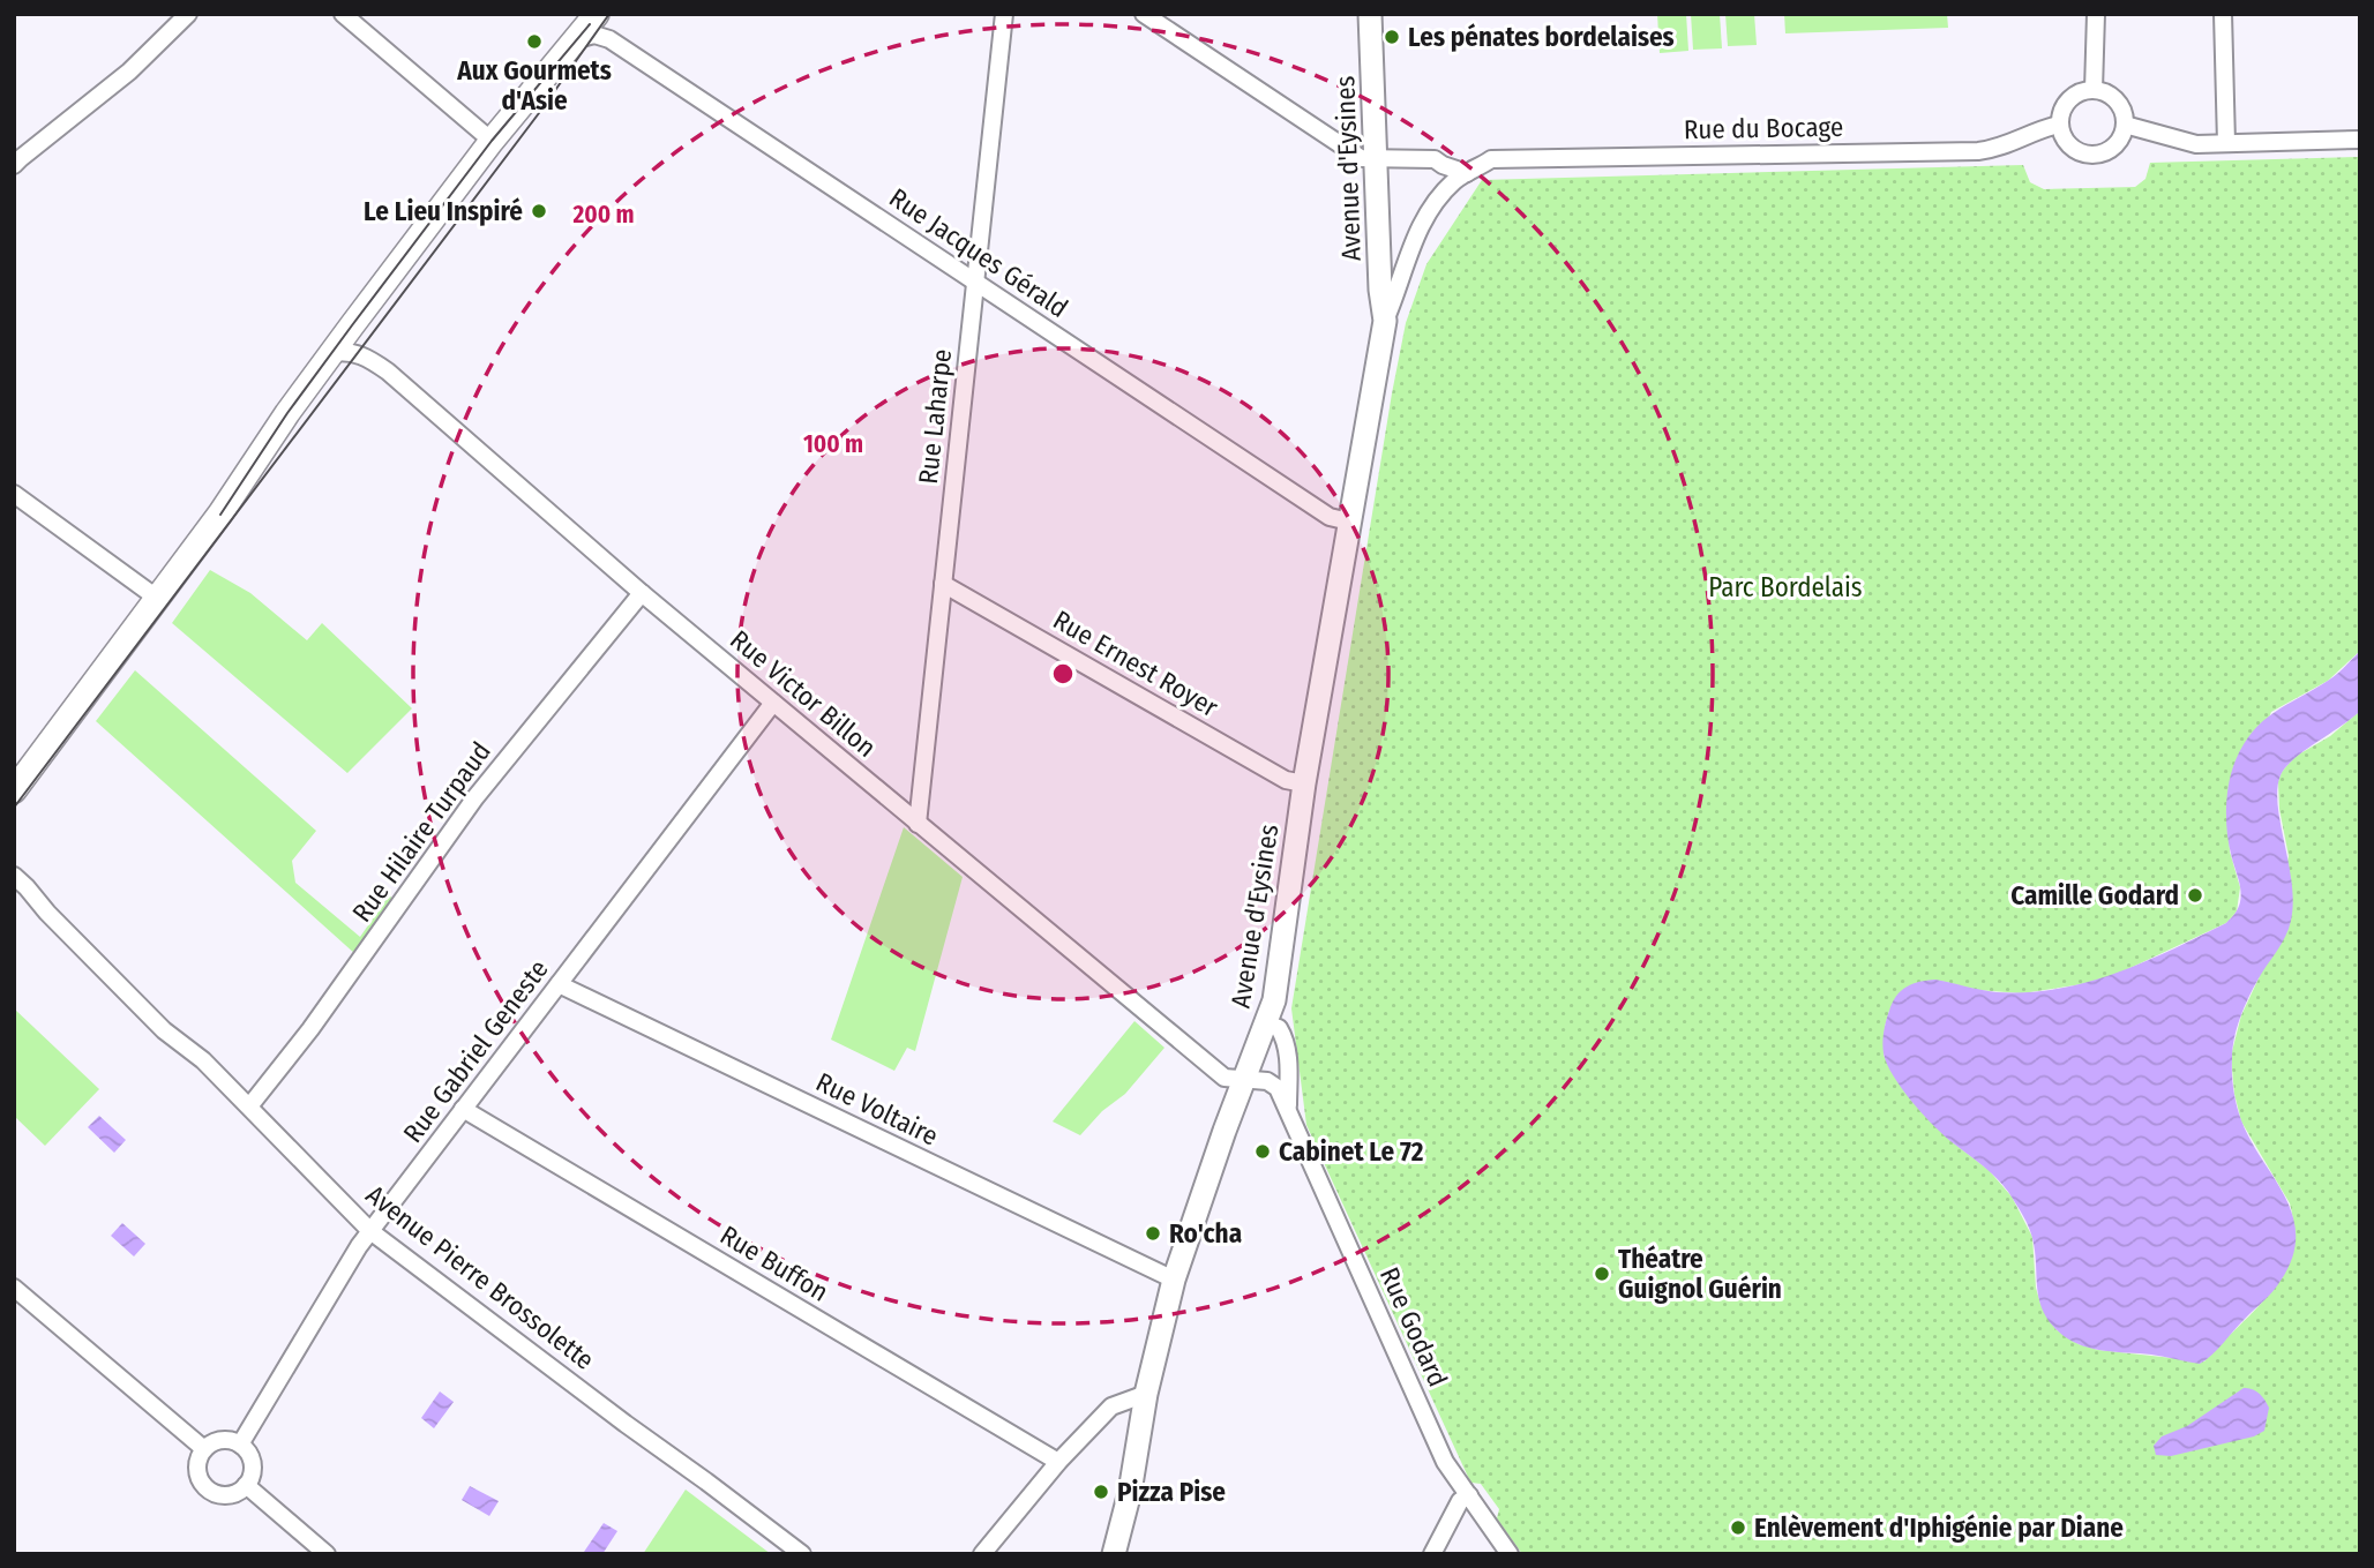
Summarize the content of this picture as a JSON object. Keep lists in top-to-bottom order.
{
  "streets": {
    "street": [
      "Rue du Bocage",
      "Avenue d'Eysines",
      "Rue Jacques Gérald",
      "Rue Laharpe",
      "Rue Ernest Royer",
      "Rue Victor Billon",
      "Rue Hilaire Turpaud",
      "Rue Gabriel Geneste",
      "Rue Voltaire",
      "Rue Buffon",
      "Avenue Pierre Brossolette",
      "Rue Godard"
    ]
  },
  "crossings": [
    ["Rue du Bocage", "Avenue d'Eysines"],
    ["Avenue d'Eysines", "Rue Jacques Gérald"],
    ["Avenue d'Eysines", "Rue Ernest Royer"],
    ["Avenue d'Eysines", "Rue Victor Billon"],
    ["Avenue d'Eysines", "Rue Voltaire"],
    ["Rue Jacques Gérald", "Rue Laharpe"],
    ["Rue Laharpe", "Rue Ernest Royer"],
    ["Rue Laharpe", "Rue Victor Billon"],
    ["Rue Victor Billon", "Rue Hilaire Turpaud"],
    ["Rue Victor Billon", "Rue Gabriel Geneste"],
    ["Rue Victor Billon", "Rue Godard"],
    ["Rue Hilaire Turpaud", "Avenue Pierre Brossolette"],
    ["Rue Gabriel Geneste", "Rue Voltaire"],
    ["Rue Gabriel Geneste", "Rue Buffon"],
    ["Rue Gabriel Geneste", "Avenue Pierre Brossolette"]
  ],
  "parks": ["Parc Bordelais"],
  "places": [
    "Les pénates bordelaises",
    "Aux Gourmets d'Asie",
    "Le Lieu Inspiré",
    "Camille Godard",
    "Cabinet Le 72",
    "Ro'cha",
    "Théatre Guignol Guérin",
    "Pizza Pise",
    "Enlèvement d'Iphigénie par Diane"
  ],
  "rings": ["200 m", "100 m"]
}
